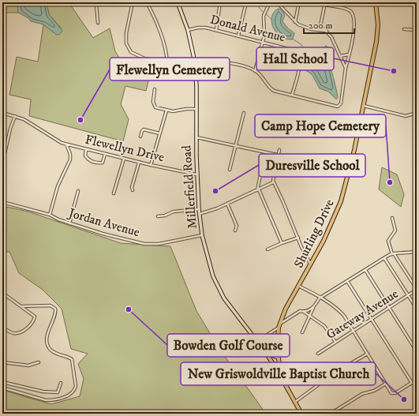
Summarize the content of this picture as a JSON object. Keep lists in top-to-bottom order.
{
  "streets": {
    "main road": ["Millerfield Road", "Shurling Drive"],
    "street": [
      "Donald Avenue",
      "Flewellyn Drive",
      "Jordan Avenue",
      "Gateway Avenue"
    ]
  },
  "crossings": [
    ["Donald Avenue", "Millerfield Road"],
    ["Flewellyn Drive", "Millerfield Road"],
    ["Millerfield Road", "Jordan Avenue"]
  ],
  "places": [
    "Hall School",
    "Flewellyn Cemetery",
    "Camp Hope Cemetery",
    "Duresville School",
    "Bowden Golf Course",
    "New Griswoldville Baptist Church"
  ],
  "scale_bar": "200 m"
}
